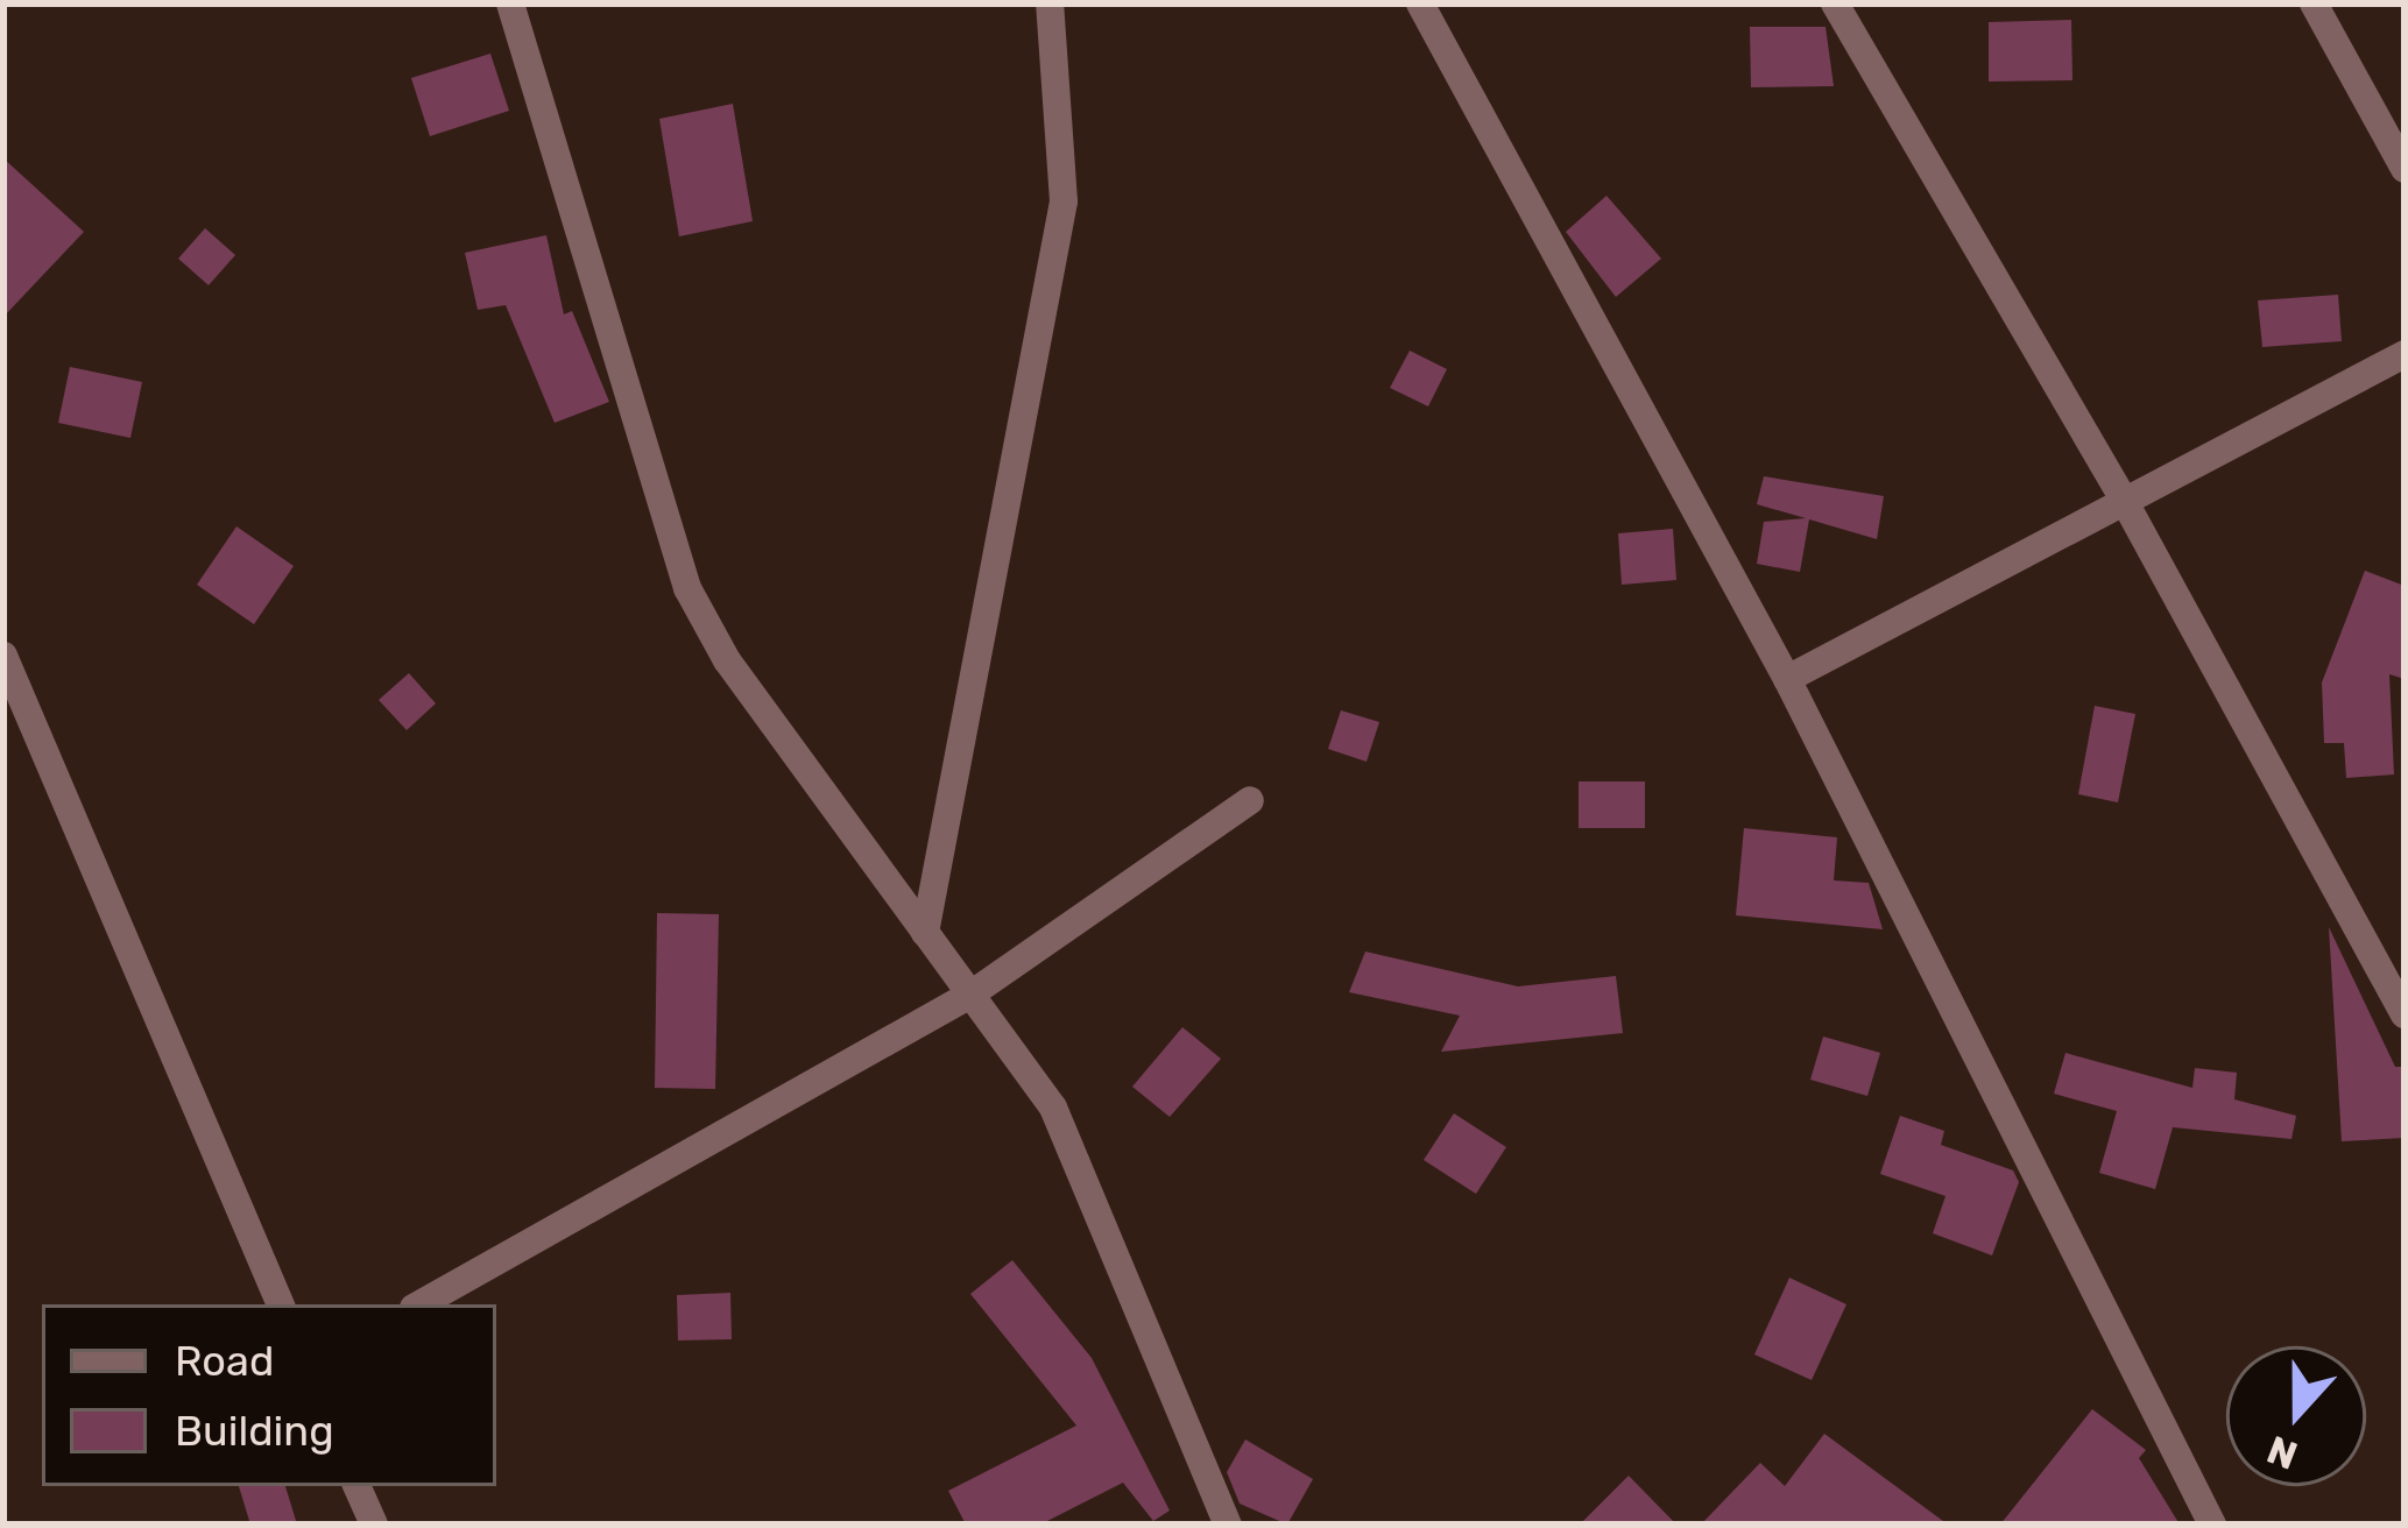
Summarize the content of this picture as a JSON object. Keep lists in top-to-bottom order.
{
  "legend": ["Road", "Building"],
  "north": "bottom"
}
